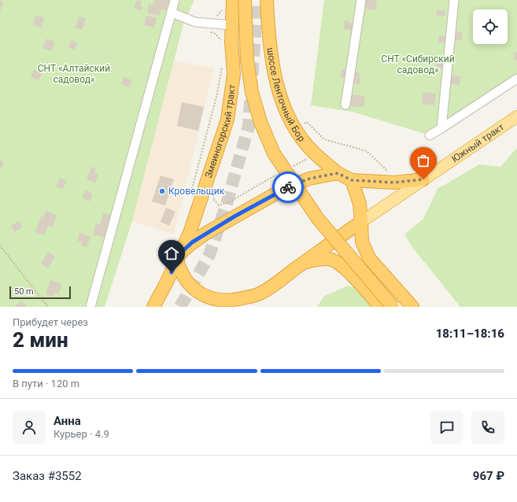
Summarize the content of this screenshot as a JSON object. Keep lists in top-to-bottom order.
{
  "streets": {
    "highway": ["шоссе Ленточный Бор", "Змеиногорский тракт"],
    "main road": ["Южный тракт"]
  },
  "parks": ["СНТ «Сибирский садовод»", "СНТ «Алтайский садовод»"],
  "places": ["Кровельщик"],
  "scale_bar": "50 m",
  "page": {
    "scale": "50 m",
    "heading": ["2 мин", "Прибудет через", "18:11–18:16"],
    "panel": [
      "Анна",
      "Курьер · 4.9",
      "Заказ #3552",
      "967 ₽"
    ],
    "bar": "В пути · 120 m"
  }
}
